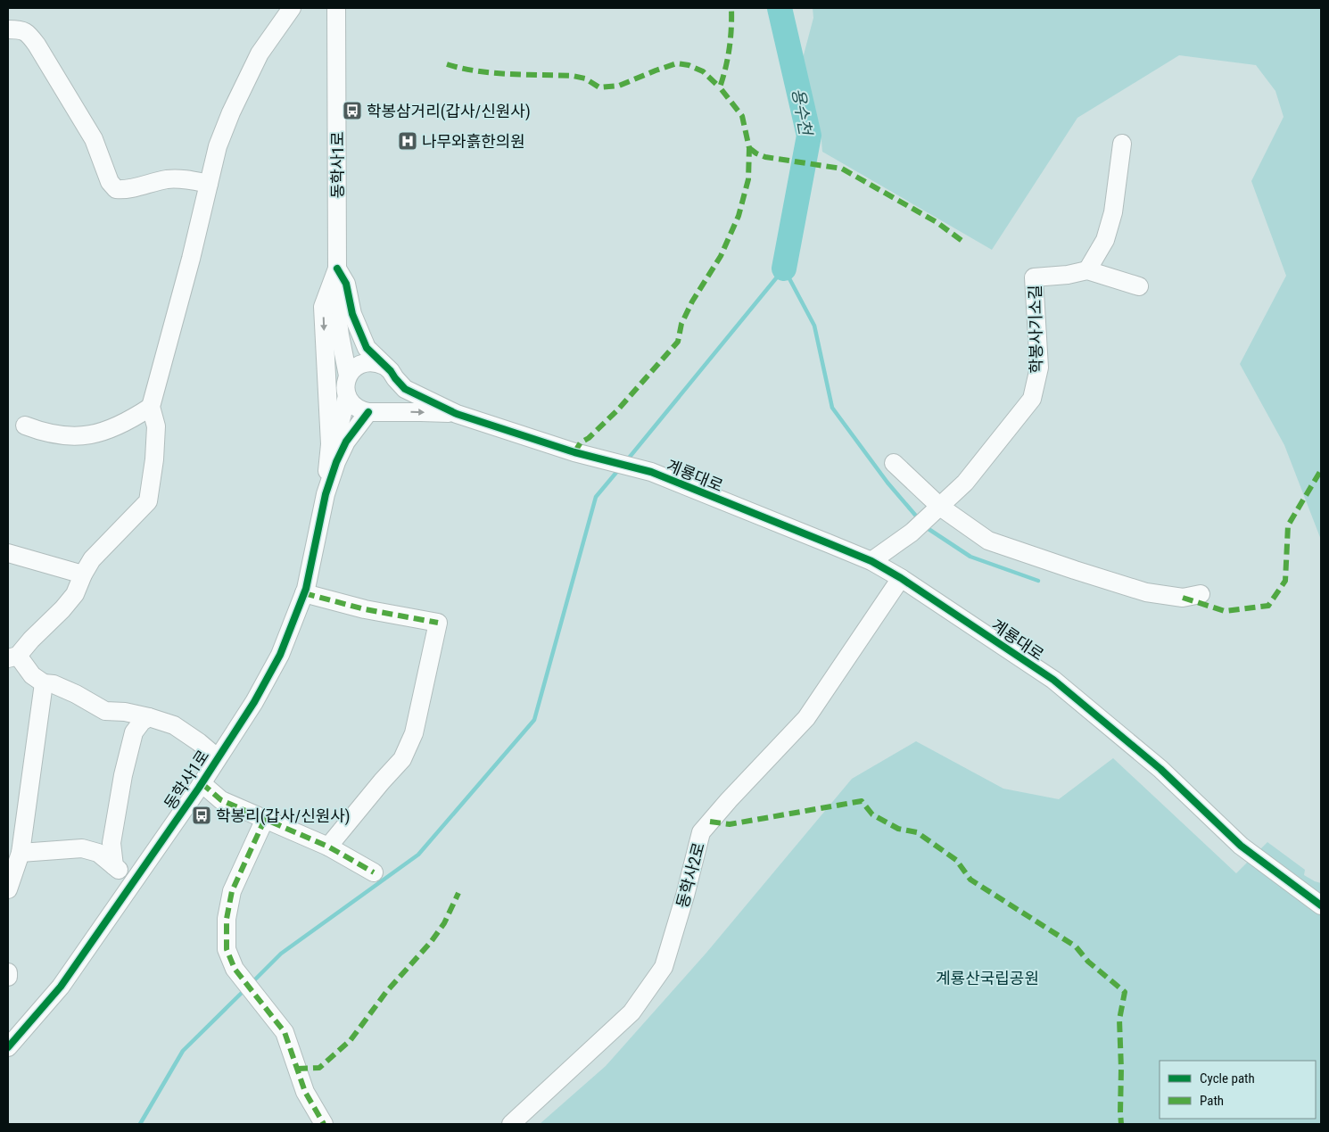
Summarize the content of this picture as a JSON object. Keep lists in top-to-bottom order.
{
  "streets": {
    "street": [
      "동학사1로",
      "학봉사기소길",
      "계룡대로",
      "동학사2로"
    ]
  },
  "crossings": [
    ["계룡대로", "동학사2로"]
  ],
  "water": ["용수천"],
  "parks": ["계룡산국립공원"],
  "places": {
    "bus stop": ["학봉삼거리(갑사/신원사)", "학봉리(갑사/신원사)"],
    "hospital": ["나무와흙한의원"]
  },
  "legend": ["Cycle path", "Path"]
}
